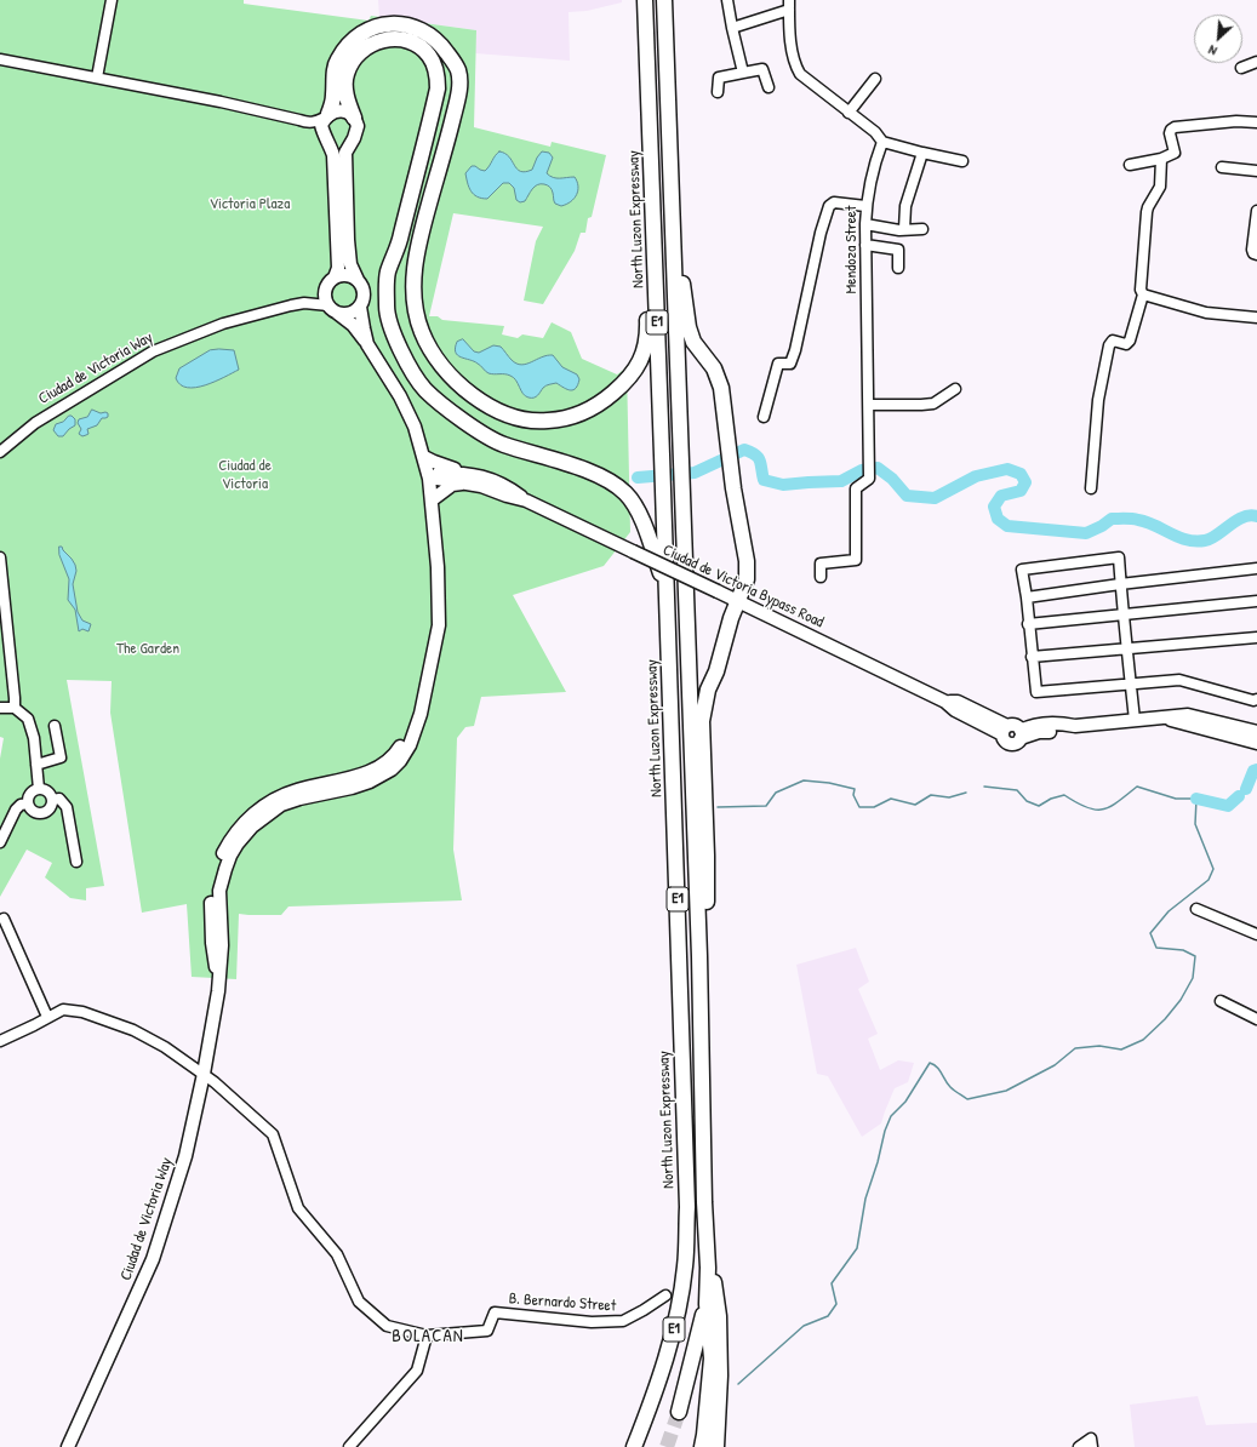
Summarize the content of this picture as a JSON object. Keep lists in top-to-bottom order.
{
  "streets": {
    "highway": ["North Luzon Expressway", "E1"],
    "main road": ["Ciudad de Victoria Way", "Ciudad de Victoria Bypass Road"],
    "street": ["Mendoza Street", "B. Bernardo Street"]
  },
  "crossings": [
    ["Ciudad de Victoria Way", "Ciudad de Victoria Bypass Road"]
  ],
  "districts": ["BOLACAN"],
  "parks": ["Victoria Plaza", "Ciudad de Victoria", "The Garden"],
  "north": "bottom left"
}
